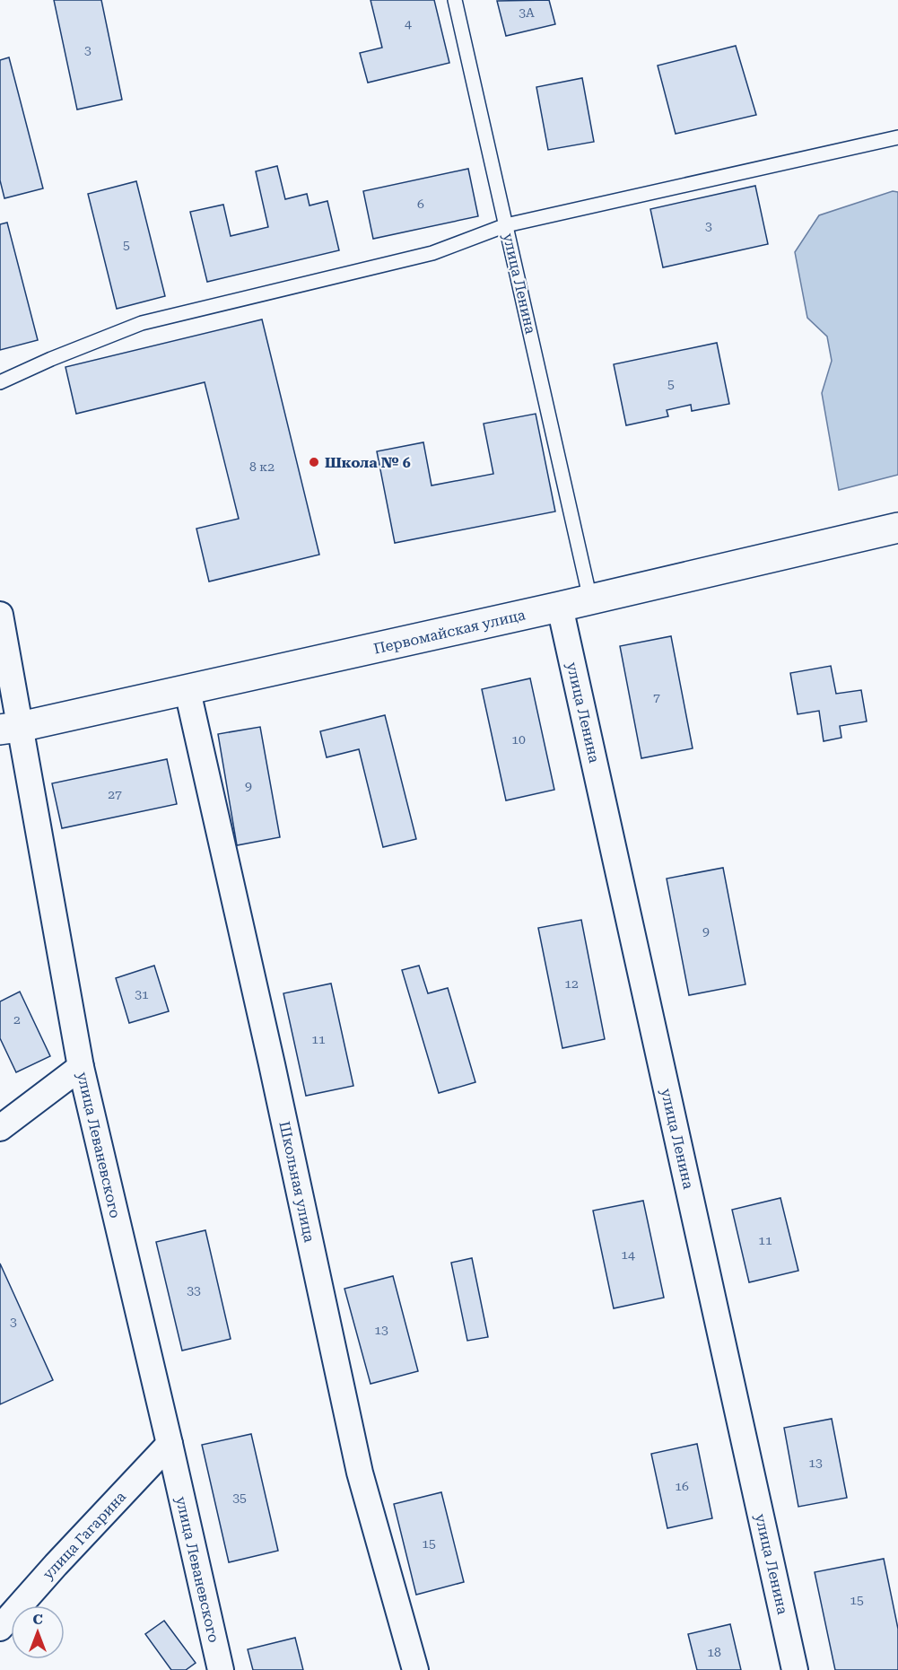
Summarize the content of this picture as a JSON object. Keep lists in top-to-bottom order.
{
  "streets": {
    "main road": ["Первомайская улица"],
    "street": [
      "улица Ленина",
      "улица Леваневского",
      "Школьная улица",
      "улица Гагарина"
    ]
  },
  "crossings": [
    ["улица Ленина", "Первомайская улица"],
    ["Первомайская улица", "улица Леваневского"],
    ["Первомайская улица", "Школьная улица"],
    ["улица Леваневского", "улица Гагарина"]
  ],
  "places": ["Школа № 6"],
  "house_numbers": [
    "3А",
    "4",
    "3",
    "6",
    "3",
    "5",
    "5",
    "8 к2",
    "7",
    "10",
    "9",
    "27",
    "9",
    "12",
    "31",
    "2",
    "11",
    "11",
    "14",
    "33",
    "3",
    "13",
    "13",
    "16",
    "35",
    "15",
    "15",
    "18"
  ],
  "north": "top"
}
